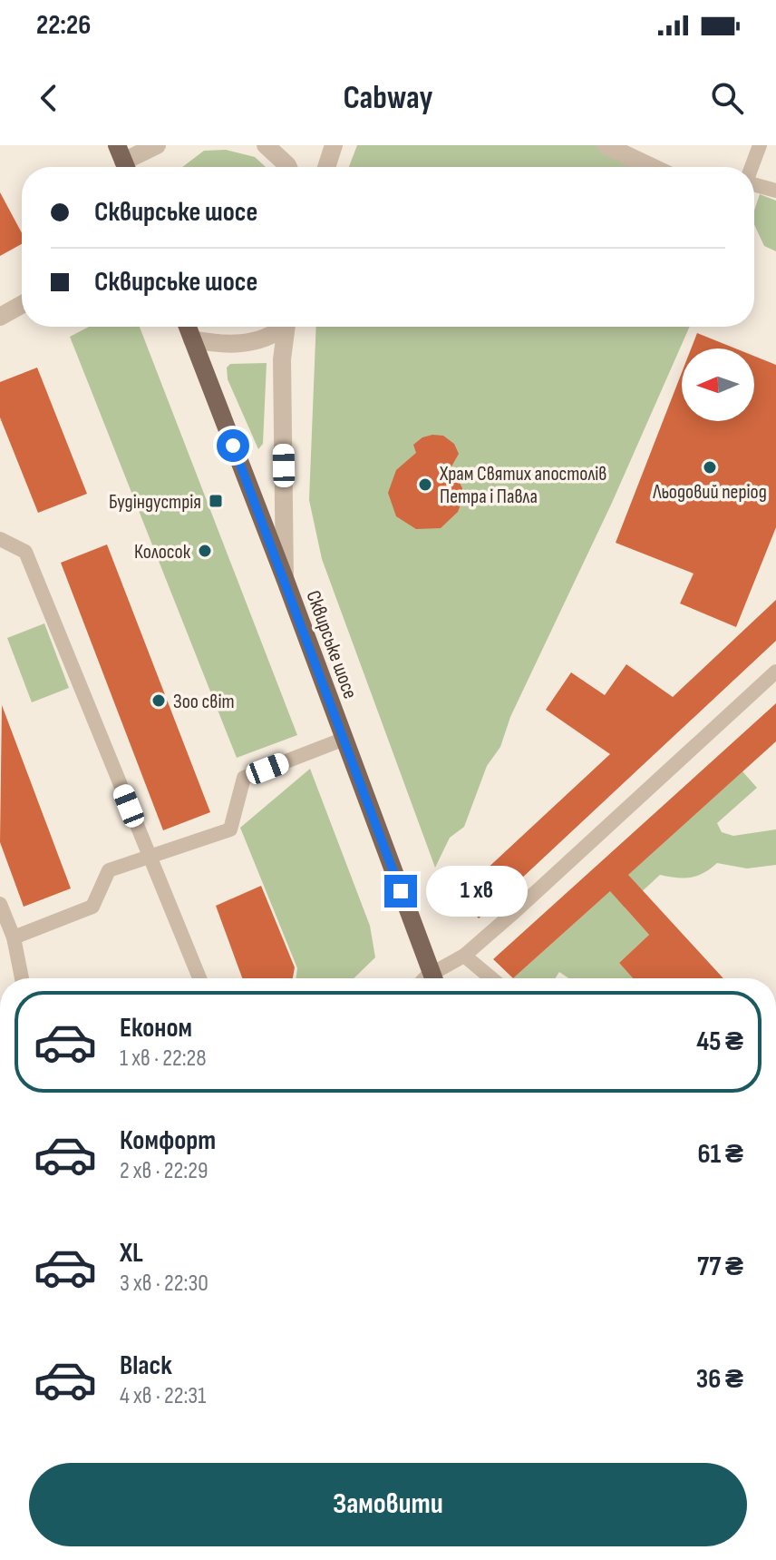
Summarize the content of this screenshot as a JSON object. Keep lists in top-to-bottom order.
{
  "streets": {
    "main road": ["Сквирське шосе"]
  },
  "places": {
    "other": [
      "Льодовий період",
      "Храм Святих апостолів Петра і Павла",
      "Колосок",
      "Зоо світ"
    ],
    "transit": ["Будіндустрія"]
  },
  "north": "left",
  "page": {
    "status": "22:26",
    "header": "Cabway",
    "banner": ["Сквирське шосе", "Сквирське шосе"],
    "bubble": "1 хв",
    "list": [
      {
        "name": "Економ",
        "note": "1 хв · 22:28",
        "value": "45 ₴"
      },
      {
        "name": "Комфорт",
        "note": "2 хв · 22:29",
        "value": "61 ₴"
      },
      {
        "name": "XL",
        "note": "3 хв · 22:30",
        "value": "77 ₴"
      },
      {
        "name": "Black",
        "note": "4 хв · 22:31",
        "value": "36 ₴"
      }
    ],
    "buttons": "Замовити"
  }
}
